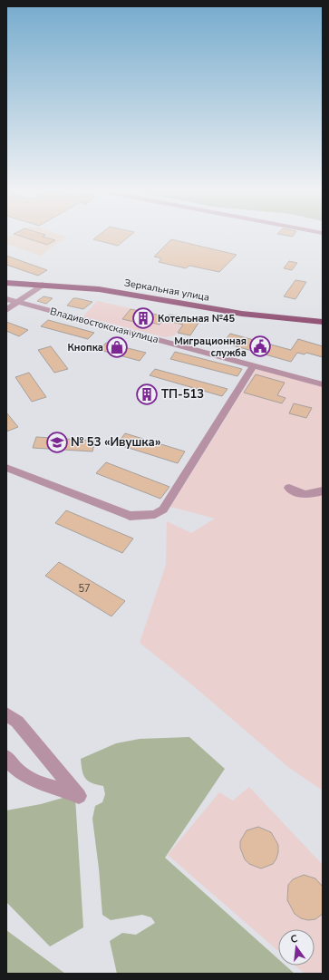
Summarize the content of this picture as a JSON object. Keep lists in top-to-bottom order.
{
  "streets": {
    "main road": ["Зеркальная улица"],
    "street": ["Владивостокская улица"]
  },
  "places": {
    "building": ["Котельная №45", "ТП-513"],
    "public building": ["Миграционная служба"],
    "shop": ["Кнопка"],
    "school or university": ["№ 53 «Ивушка»"]
  },
  "house_numbers": ["57"],
  "north": "top"
}
